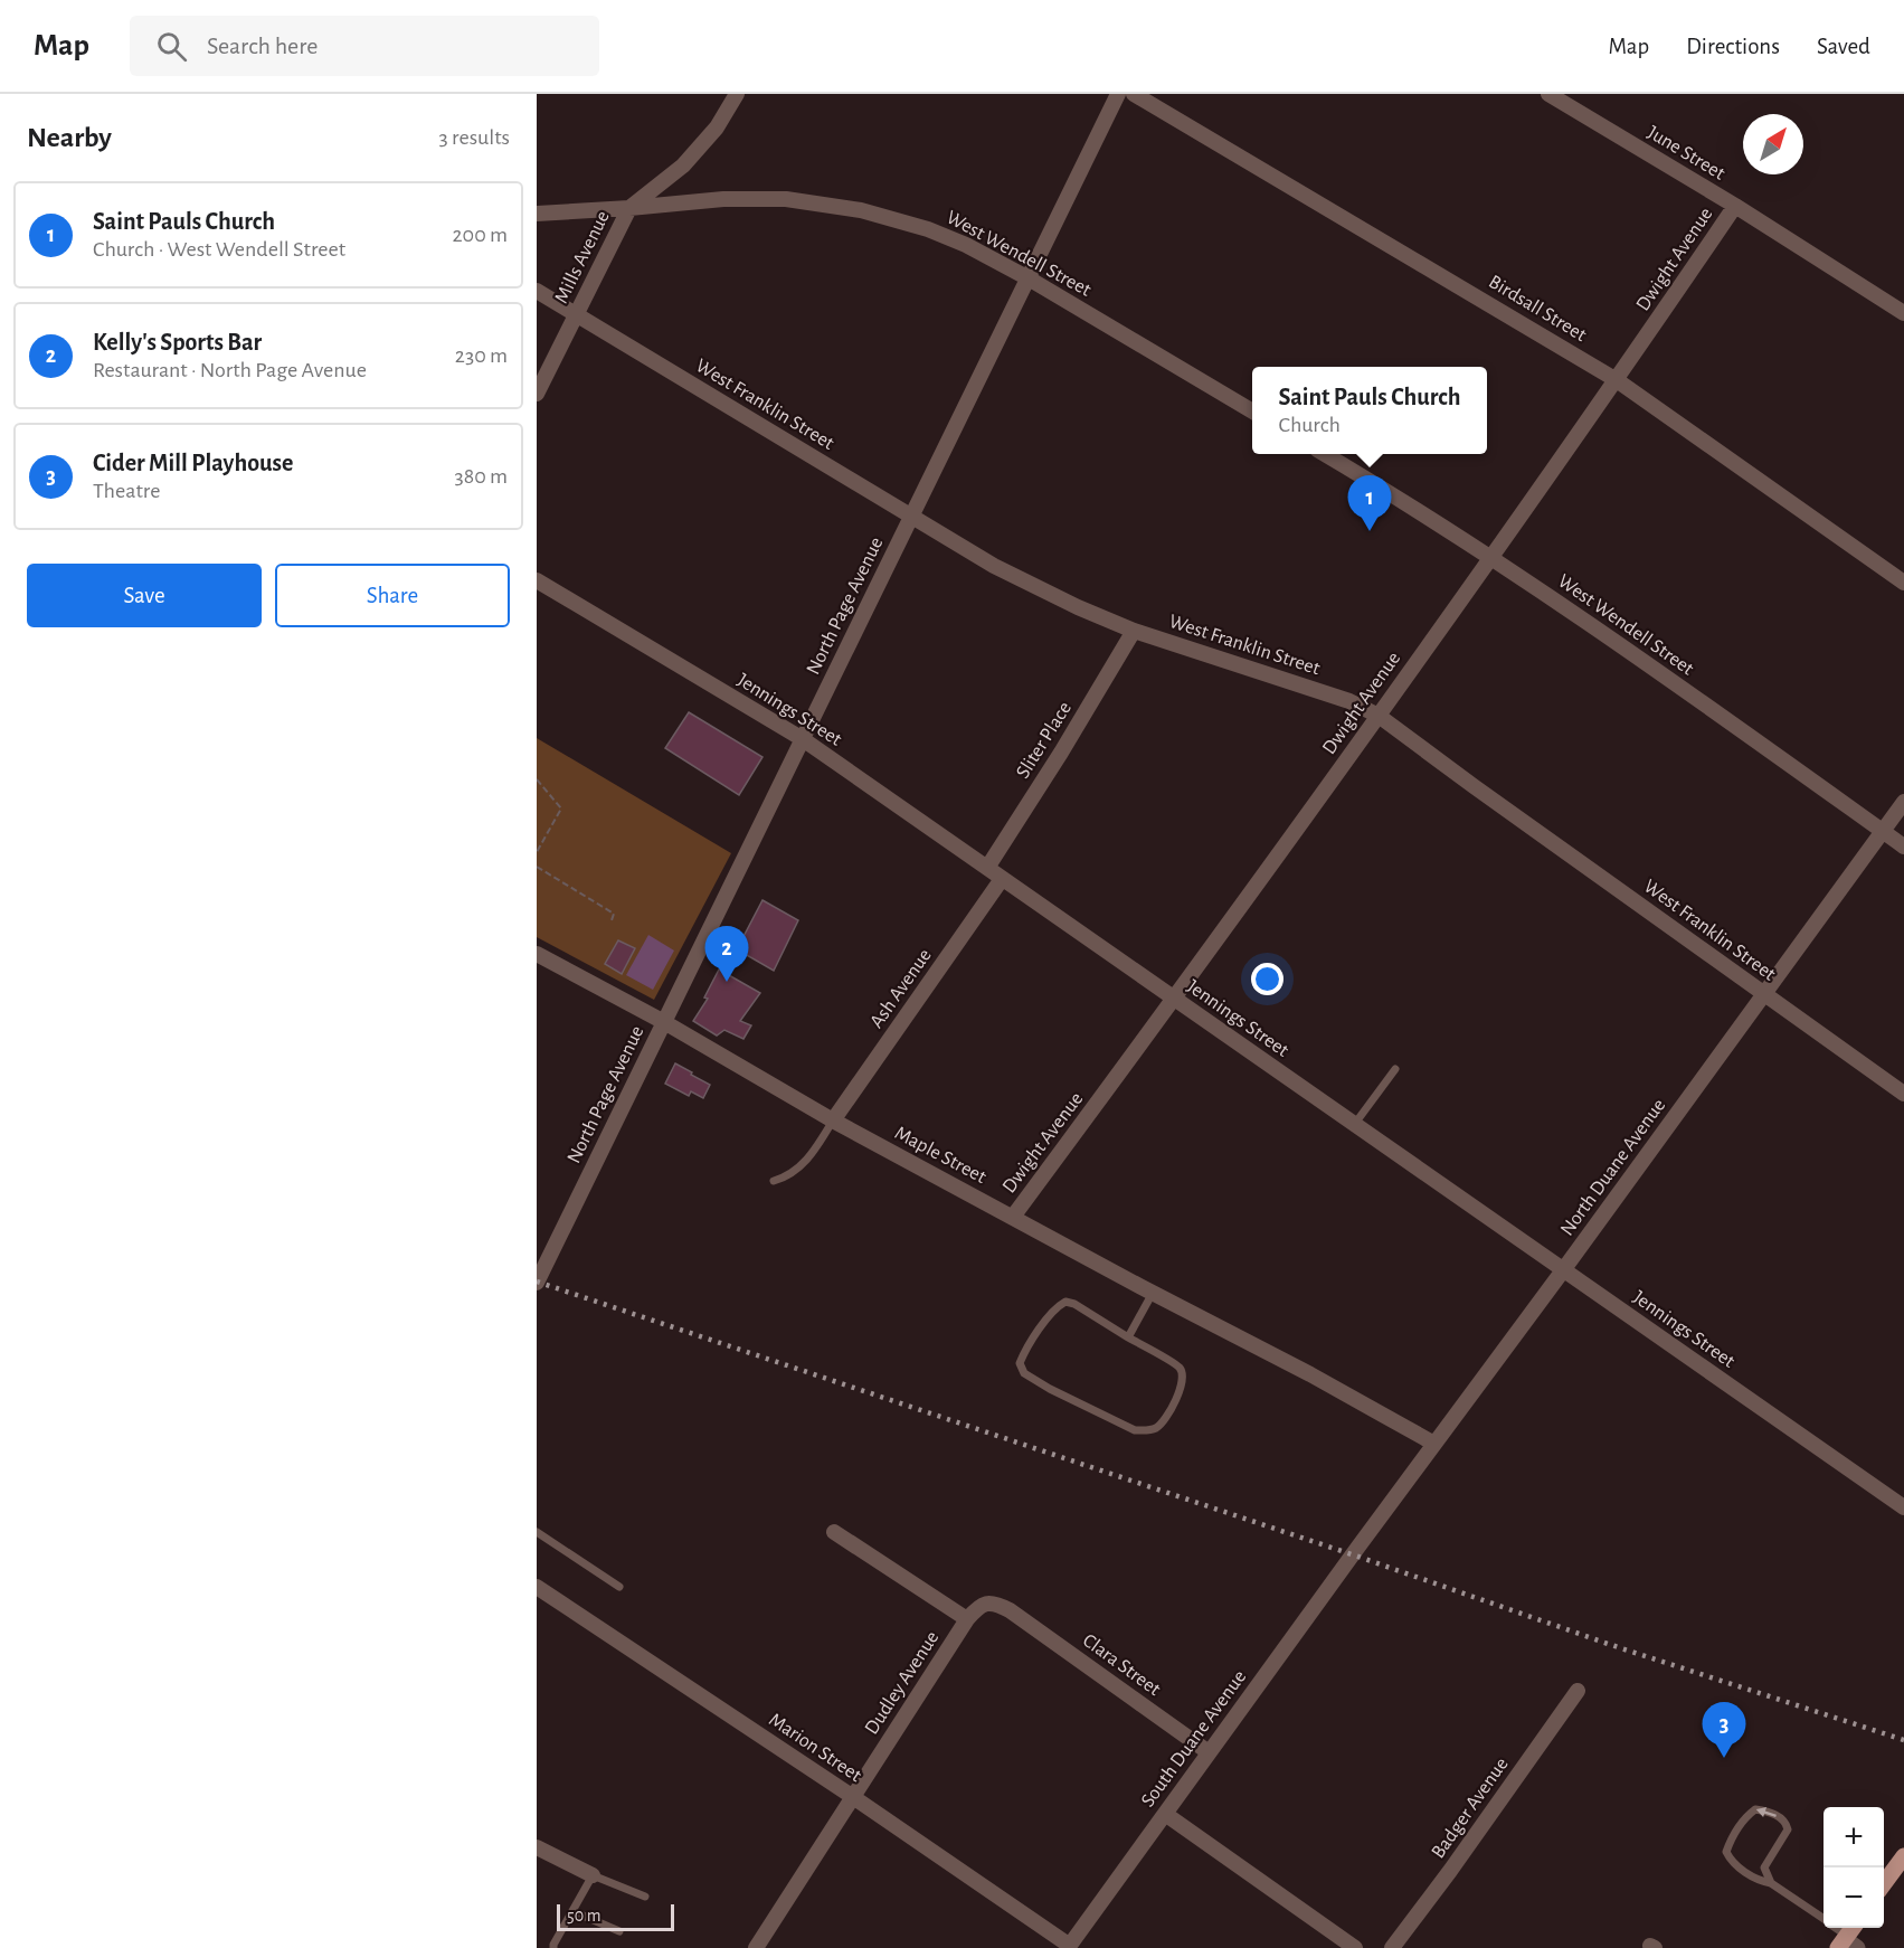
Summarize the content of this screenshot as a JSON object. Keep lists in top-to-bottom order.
{
  "streets": {
    "street": [
      "June Street",
      "West Wendell Street",
      "Mills Avenue",
      "Dwight Avenue",
      "Birdsall Street",
      "West Franklin Street",
      "North Page Avenue",
      "Jennings Street",
      "Sliter Place",
      "Ash Avenue",
      "Maple Street",
      "North Duane Avenue",
      "Clara Street",
      "Dudley Avenue",
      "South Duane Avenue",
      "Marion Street",
      "Badger Avenue"
    ]
  },
  "crossings": [
    ["June Street", "Dwight Avenue"],
    ["West Wendell Street", "Mills Avenue"],
    ["West Wendell Street", "Dwight Avenue"],
    ["West Wendell Street", "North Page Avenue"],
    ["West Wendell Street", "North Duane Avenue"],
    ["Mills Avenue", "West Franklin Street"],
    ["Dwight Avenue", "Birdsall Street"],
    ["Dwight Avenue", "West Franklin Street"],
    ["Dwight Avenue", "Jennings Street"],
    ["Dwight Avenue", "Maple Street"],
    ["West Franklin Street", "North Page Avenue"],
    ["West Franklin Street", "Sliter Place"],
    ["West Franklin Street", "North Duane Avenue"],
    ["North Page Avenue", "Jennings Street"],
    ["North Page Avenue", "Maple Street"],
    ["Jennings Street", "Sliter Place"],
    ["Jennings Street", "Ash Avenue"],
    ["Jennings Street", "North Duane Avenue"],
    ["Ash Avenue", "Maple Street"],
    ["Maple Street", "North Duane Avenue"],
    ["North Duane Avenue", "South Duane Avenue"],
    ["Clara Street", "Dudley Avenue"],
    ["Clara Street", "South Duane Avenue"],
    ["Dudley Avenue", "Marion Street"],
    ["South Duane Avenue", "Marion Street"]
  ],
  "scale_bar": "50 m",
  "north": "top right",
  "page": {
    "header": "Map",
    "search": "Search here",
    "nav": ["Map", "Directions", "Saved"],
    "heading": ["Nearby", "3 results"],
    "list": [
      {
        "mark": "1",
        "name": "Saint Pauls Church",
        "note": "Church · West Wendell Street",
        "value": "200 m"
      },
      {
        "mark": "2",
        "name": "Kelly's Sports Bar",
        "note": "Restaurant · North Page Avenue",
        "value": "230 m"
      },
      {
        "mark": "3",
        "name": "Cider Mill Playhouse",
        "note": "Theatre",
        "value": "380 m"
      }
    ],
    "popup": ["Saint Pauls Church", "Church"],
    "pins": ["1", "2", "3"],
    "buttons": ["Save", "Share"],
    "map_buttons": ["+", "−"],
    "scale": "50 m"
  }
}
